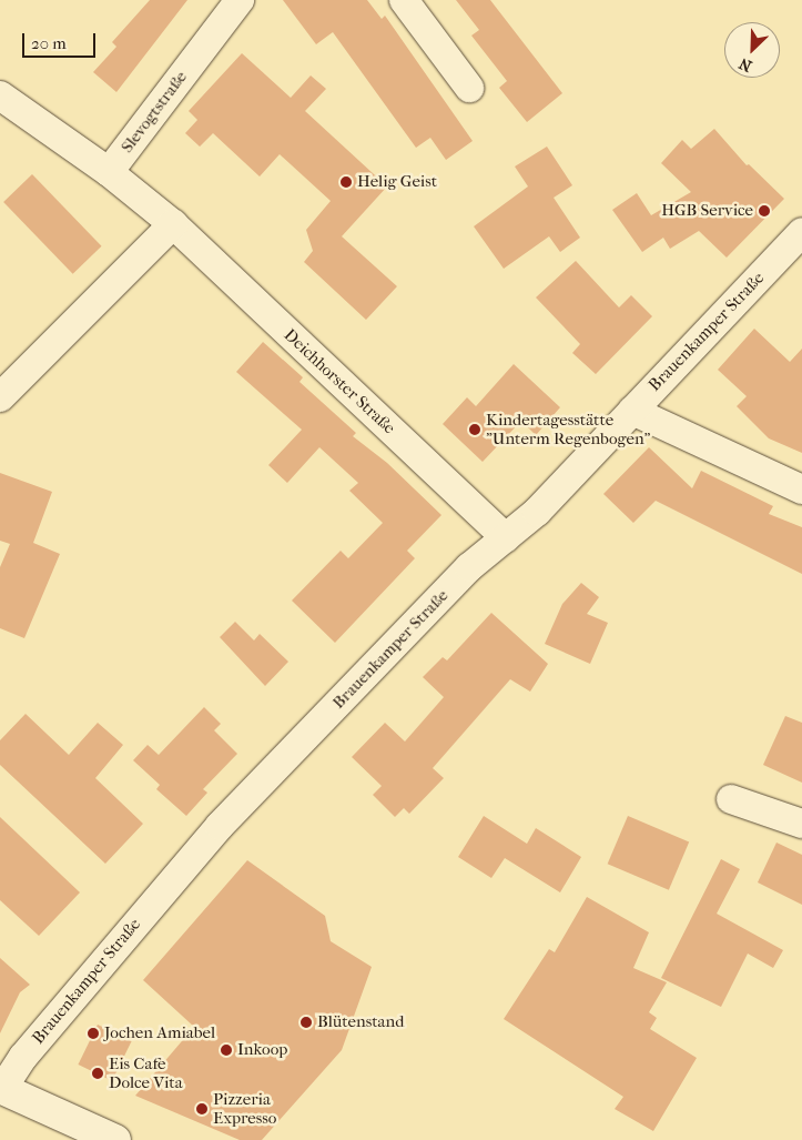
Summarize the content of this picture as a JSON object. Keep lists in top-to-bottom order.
{
  "streets": {
    "street": ["Slevogtstraße", "Brauenkamper Straße", "Deichhorster Straße"]
  },
  "crossings": [
    ["Slevogtstraße", "Deichhorster Straße"],
    ["Brauenkamper Straße", "Deichhorster Straße"]
  ],
  "places": [
    "Helig Geist",
    "HGB Service",
    "Kindertagesstätte \"Unterm Regenbogen\"",
    "Blütenstand",
    "Jochen Amiabel",
    "Inkoop",
    "Eis Cafe Dolce Vita",
    "Pizzeria Expresso"
  ],
  "scale_bar": "20 m",
  "north": "bottom left"
}
